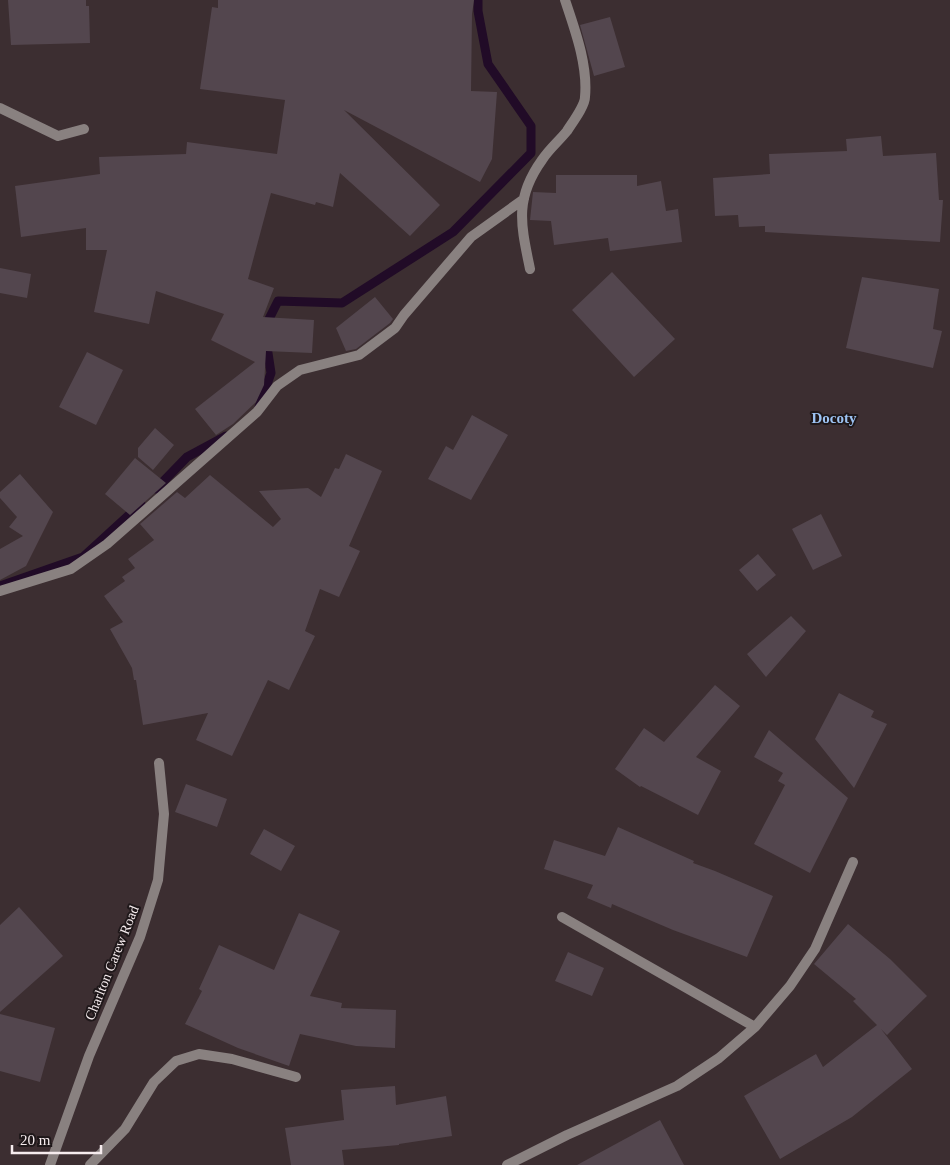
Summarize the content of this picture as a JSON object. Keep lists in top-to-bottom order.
{
  "streets": {
    "street": ["Charlton Carew Road"]
  },
  "districts": ["Docoty"],
  "scale_bar": "20 m"
}
